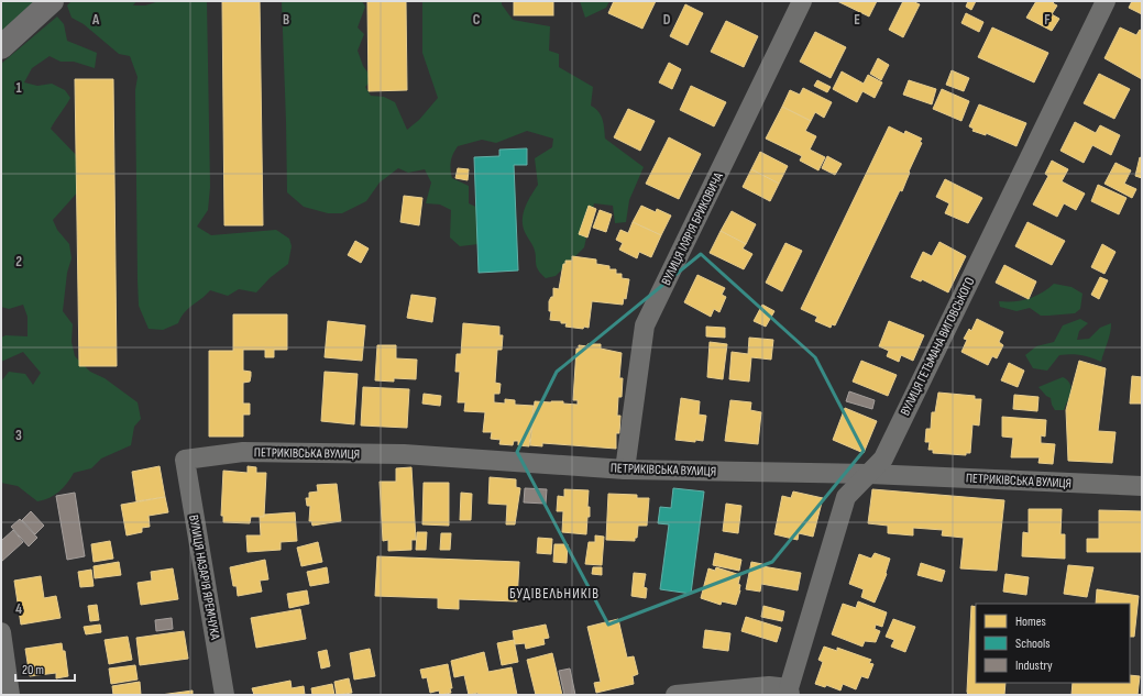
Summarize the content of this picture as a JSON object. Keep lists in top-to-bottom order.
{
  "streets": {
    "street": [
      "ВУЛИЦЯ ІЛЯРІЯ БРИКОВИЧА",
      "ВУЛИЦЯ ГЕТЬМАНА ВИГОВСЬКОГО",
      "ПЕТРИКІВСЬКА ВУЛИЦЯ",
      "ВУЛИЦЯ НАЗАРІЯ ЯРЕМЧУКА"
    ]
  },
  "crossings": [
    ["ВУЛИЦЯ ІЛЯРІЯ БРИКОВИЧА", "ПЕТРИКІВСЬКА ВУЛИЦЯ"],
    ["ВУЛИЦЯ ГЕТЬМАНА ВИГОВСЬКОГО", "ПЕТРИКІВСЬКА ВУЛИЦЯ"],
    ["ПЕТРИКІВСЬКА ВУЛИЦЯ", "ВУЛИЦЯ НАЗАРІЯ ЯРЕМЧУКА"]
  ],
  "districts": ["БУДІВЕЛЬНИКІВ"],
  "legend": ["Homes", "Schools", "Industry"],
  "scale_bar": "20 m",
  "grid": {
    "columns": [
      "A",
      "B",
      "C",
      "D",
      "E",
      "F"
    ],
    "rows": [
      "1",
      "2",
      "3",
      "4"
    ]
  }
}
